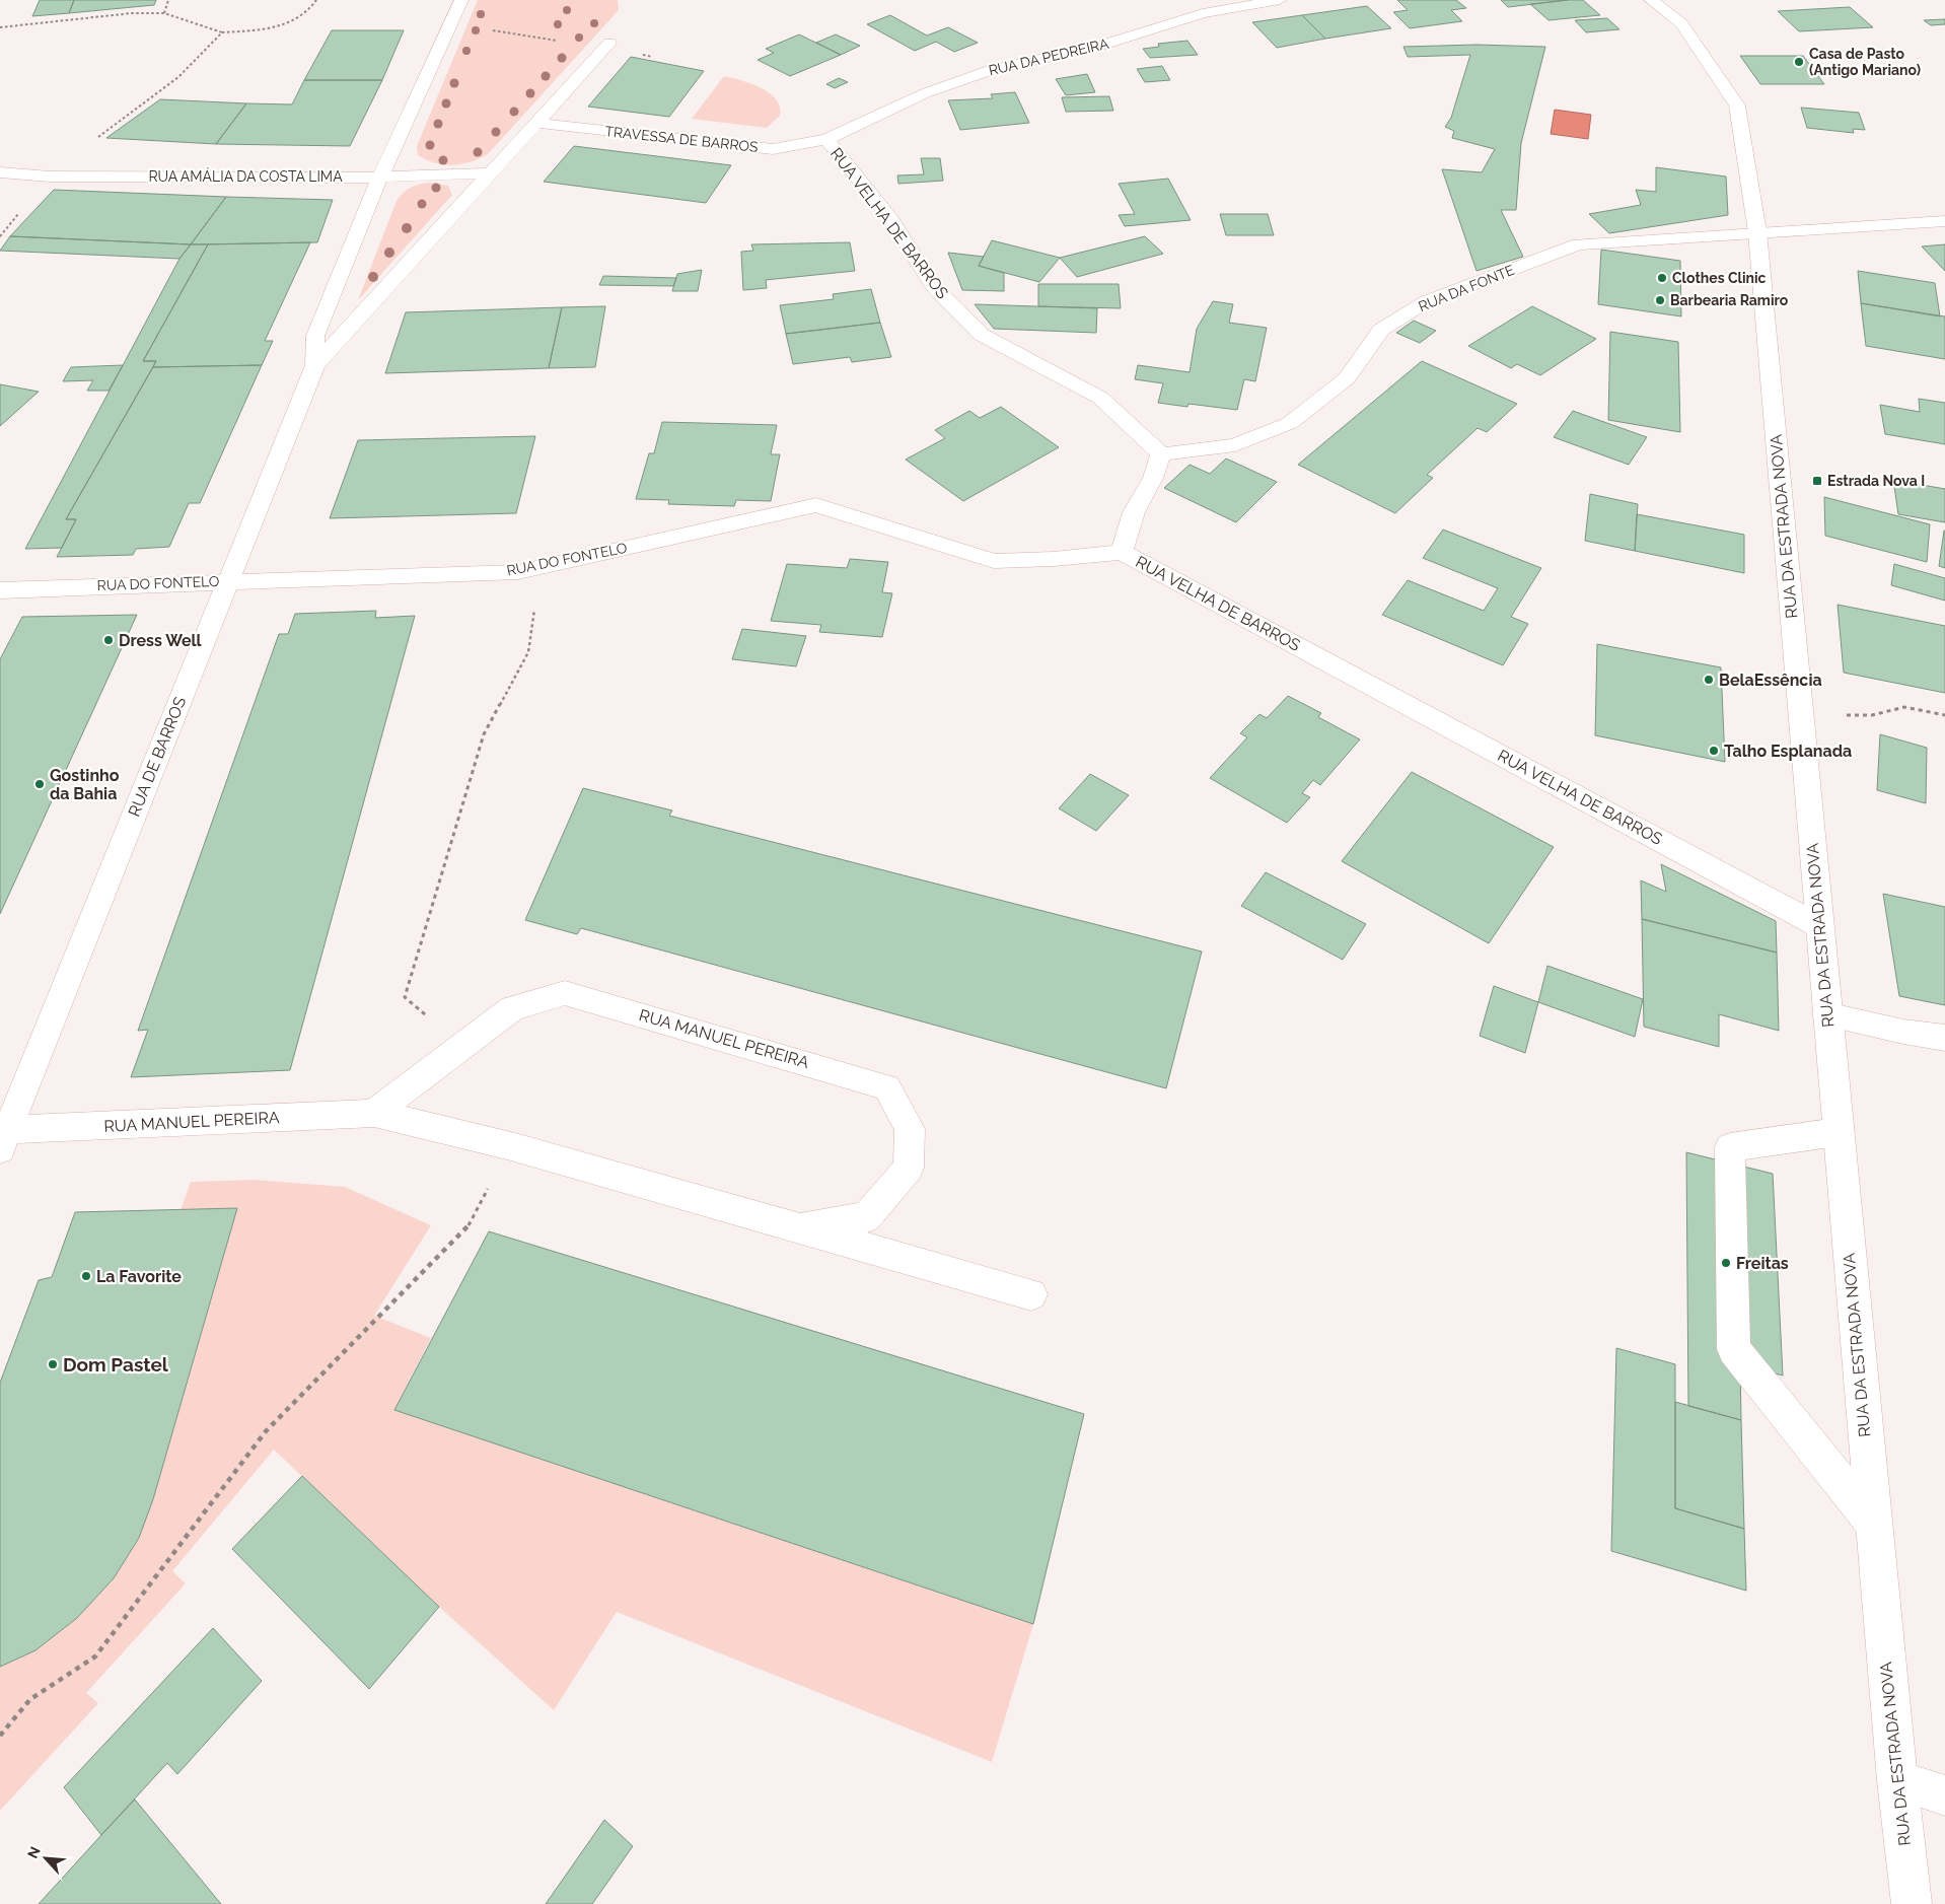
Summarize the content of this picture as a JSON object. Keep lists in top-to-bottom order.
{
  "streets": {
    "street": [
      "RUA DA PEDREIRA",
      "TRAVESSA DE BARROS",
      "RUA AMÁLIA DA COSTA LIMA",
      "RUA VELHA DE BARROS",
      "RUA DA FONTE",
      "RUA DA ESTRADA NOVA",
      "RUA DO FONTELO",
      "RUA DE BARROS",
      "RUA MANUEL PEREIRA"
    ]
  },
  "crossings": [
    ["RUA DA PEDREIRA", "TRAVESSA DE BARROS"],
    ["RUA DA PEDREIRA", "RUA VELHA DE BARROS"],
    ["TRAVESSA DE BARROS", "RUA VELHA DE BARROS"],
    ["RUA VELHA DE BARROS", "RUA DA FONTE"],
    ["RUA VELHA DE BARROS", "RUA DA ESTRADA NOVA"],
    ["RUA VELHA DE BARROS", "RUA DO FONTELO"],
    ["RUA DA FONTE", "RUA DA ESTRADA NOVA"],
    ["RUA DO FONTELO", "RUA DE BARROS"],
    ["RUA DE BARROS", "RUA MANUEL PEREIRA"]
  ],
  "places": {
    "other": [
      "Casa de Pasto (Antigo Mariano)",
      "Clothes Clinic",
      "Barbearia Ramiro",
      "Dress Well",
      "BelaEssência",
      "Talho Esplanada",
      "Gostinho da Bahia",
      "Freitas",
      "La Favorite",
      "Dom Pastel"
    ],
    "transit": ["Estrada Nova I"]
  },
  "north": "top left"
}
